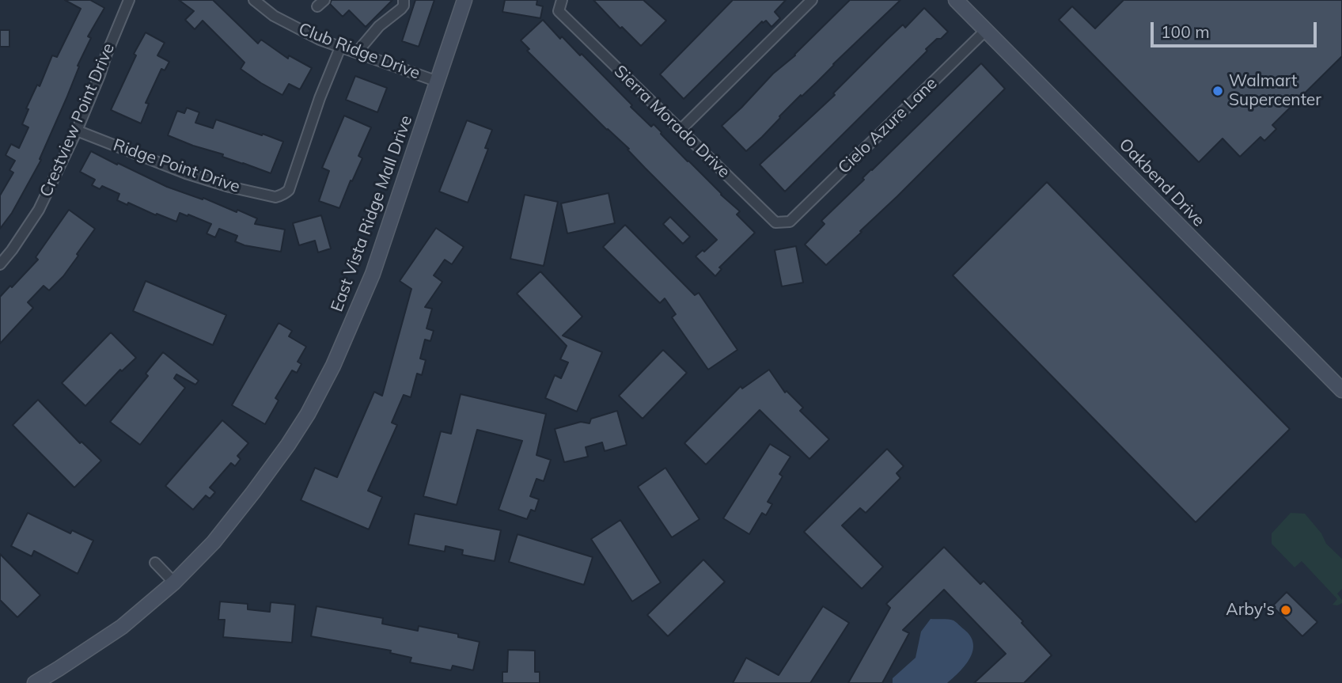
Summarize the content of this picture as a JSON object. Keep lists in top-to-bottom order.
{
  "streets": {
    "main road": ["Oakbend Drive", "East Vista Ridge Mall Drive"],
    "street": [
      "Club Ridge Drive",
      "Crestview Point Drive",
      "Sierra Morado Drive",
      "Cielo Azure Lane",
      "Ridge Point Drive"
    ]
  },
  "crossings": [
    ["Club Ridge Drive", "Ridge Point Drive"],
    ["Club Ridge Drive", "East Vista Ridge Mall Drive"],
    ["Crestview Point Drive", "Ridge Point Drive"],
    ["Sierra Morado Drive", "Cielo Azure Lane"],
    ["Cielo Azure Lane", "Oakbend Drive"]
  ],
  "places": ["Walmart Supercenter", "Arby's"],
  "scale_bar": "100 m"
}
